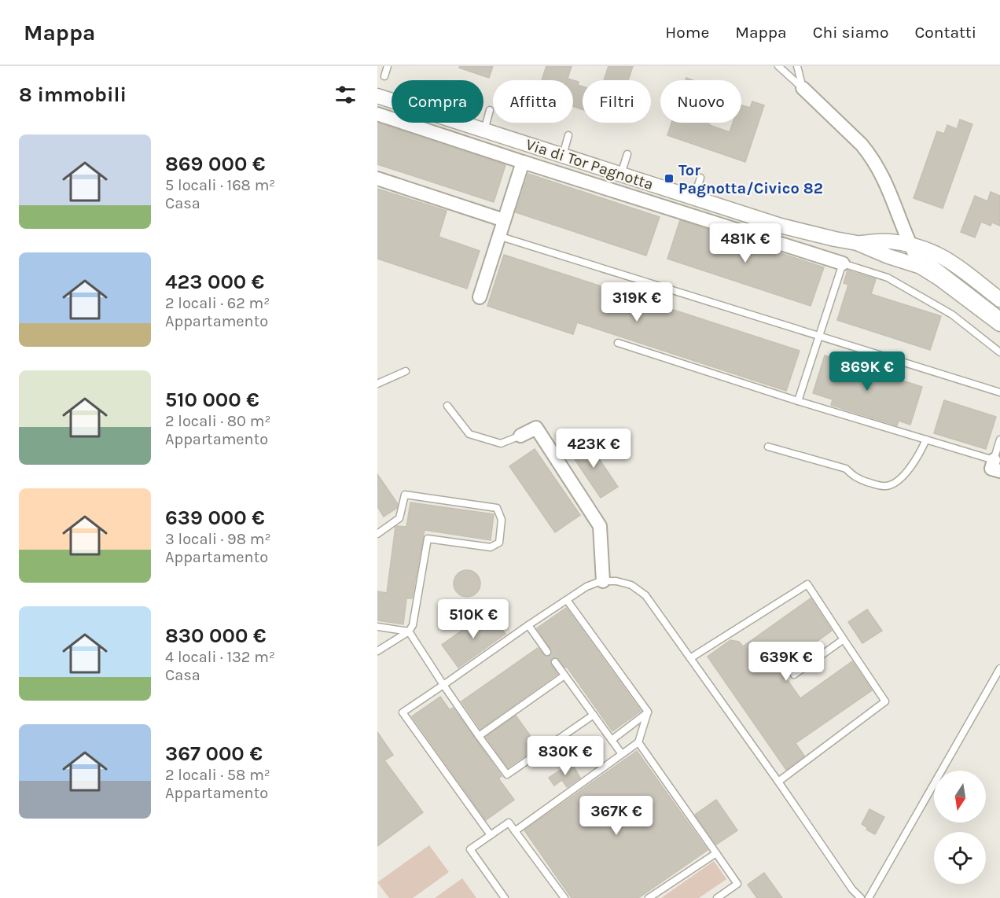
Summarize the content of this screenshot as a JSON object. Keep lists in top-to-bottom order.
{
  "streets": {
    "street": ["Via di Tor Pagnotta"]
  },
  "places": {
    "transit": ["Tor Pagnotta/Civico 82"]
  },
  "north": "bottom",
  "page": {
    "header": "Mappa",
    "nav": [
      "Home",
      "Mappa",
      "Chi siamo",
      "Contatti"
    ],
    "heading": "8 immobili",
    "chip": [
      "Compra",
      "Affitta",
      "Filtri",
      "Nuovo"
    ],
    "list": [
      {
        "name": "869 000 €",
        "note": "5 locali · 168 m² · Casa"
      },
      {
        "name": "423 000 €",
        "note": "2 locali · 62 m² · Appartamento"
      },
      {
        "name": "510 000 €",
        "note": "2 locali · 80 m² · Appartamento"
      },
      {
        "name": "639 000 €",
        "note": "3 locali · 98 m² · Appartamento"
      },
      {
        "name": "830 000 €",
        "note": "4 locali · 132 m² · Casa"
      },
      {
        "name": "367 000 €",
        "note": "2 locali · 58 m² · Appartamento"
      }
    ],
    "price": [
      "481K €",
      "319K €",
      "869K €",
      "423K €",
      "510K €",
      "639K €",
      "830K €",
      "367K €"
    ]
  }
}
